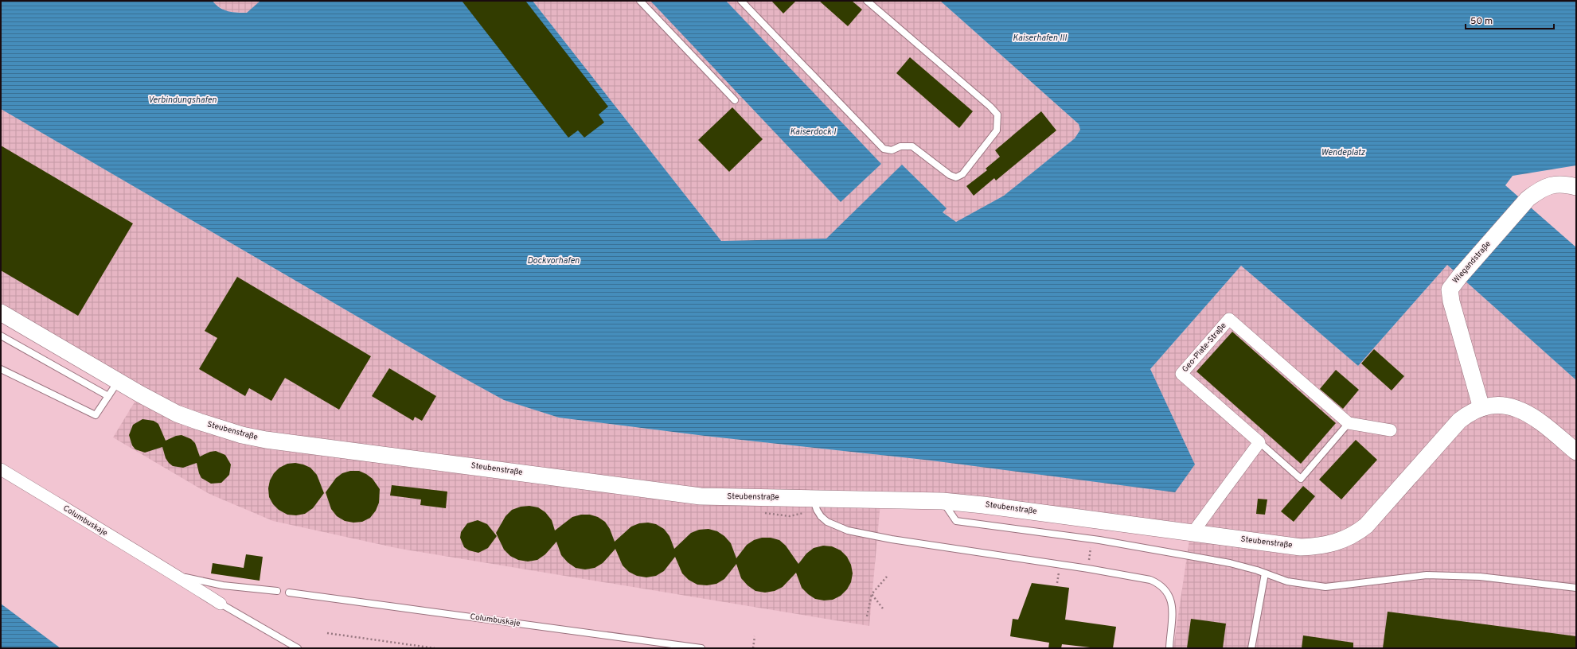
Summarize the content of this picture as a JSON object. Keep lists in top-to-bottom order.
{
  "streets": {
    "street": [
      "Wiegandstraße",
      "Geo-Plate-Straße",
      "Steubenstraße",
      "Columbuskaje"
    ]
  },
  "crossings": [
    ["Wiegandstraße", "Steubenstraße"]
  ],
  "water": [
    "Kaiserhafen III",
    "Verbindungshafen",
    "Kaiserdock I",
    "Wendeplatz",
    "Dockvorhafen"
  ],
  "scale_bar": "50 m"
}
